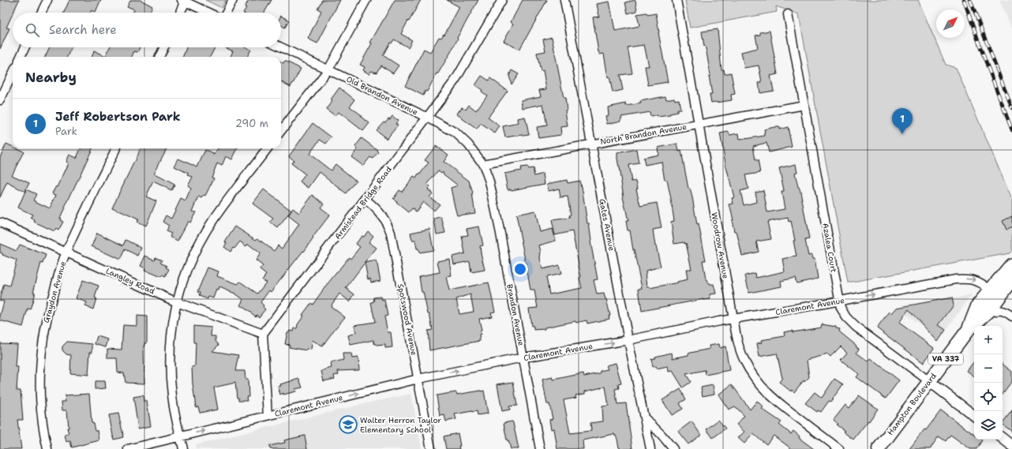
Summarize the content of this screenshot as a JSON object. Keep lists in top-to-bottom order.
{
  "streets": {
    "main road": ["VA 337", "Hampton Boulevard"],
    "street": [
      "Old Brandon Avenue",
      "North Brandon Avenue",
      "Armistead Bridge Road",
      "Gates Avenue",
      "Woodrow Avenue",
      "Azalea Court",
      "Langley Road",
      "Graydon Avenue",
      "Claremont Avenue",
      "Brandon Avenue",
      "Spotswood Avenue"
    ]
  },
  "crossings": [
    ["Old Brandon Avenue", "North Brandon Avenue"],
    ["Old Brandon Avenue", "Armistead Bridge Road"],
    ["Old Brandon Avenue", "Brandon Avenue"],
    ["North Brandon Avenue", "Gates Avenue"],
    ["North Brandon Avenue", "Woodrow Avenue"],
    ["North Brandon Avenue", "Azalea Court"],
    ["North Brandon Avenue", "Brandon Avenue"],
    ["Armistead Bridge Road", "Langley Road"],
    ["Armistead Bridge Road", "Spotswood Avenue"],
    ["Gates Avenue", "Claremont Avenue"],
    ["Woodrow Avenue", "Claremont Avenue"],
    ["Azalea Court", "Claremont Avenue"],
    ["Azalea Court", "Hampton Boulevard"],
    ["Langley Road", "Graydon Avenue"],
    ["Claremont Avenue", "Brandon Avenue"],
    ["Claremont Avenue", "Spotswood Avenue"],
    ["Claremont Avenue", "Hampton Boulevard"]
  ],
  "one_way": ["Claremont Avenue"],
  "places": {
    "school or university": ["Walter Herron Taylor Elementary School"]
  },
  "north": "top right",
  "page": {
    "search": "Search here",
    "heading": "Nearby",
    "list": [
      {
        "mark": "1",
        "name": "Jeff Robertson Park",
        "note": "Park",
        "value": "290 m"
      }
    ],
    "pins": "1",
    "map_buttons": ["+", "−"]
  }
}
